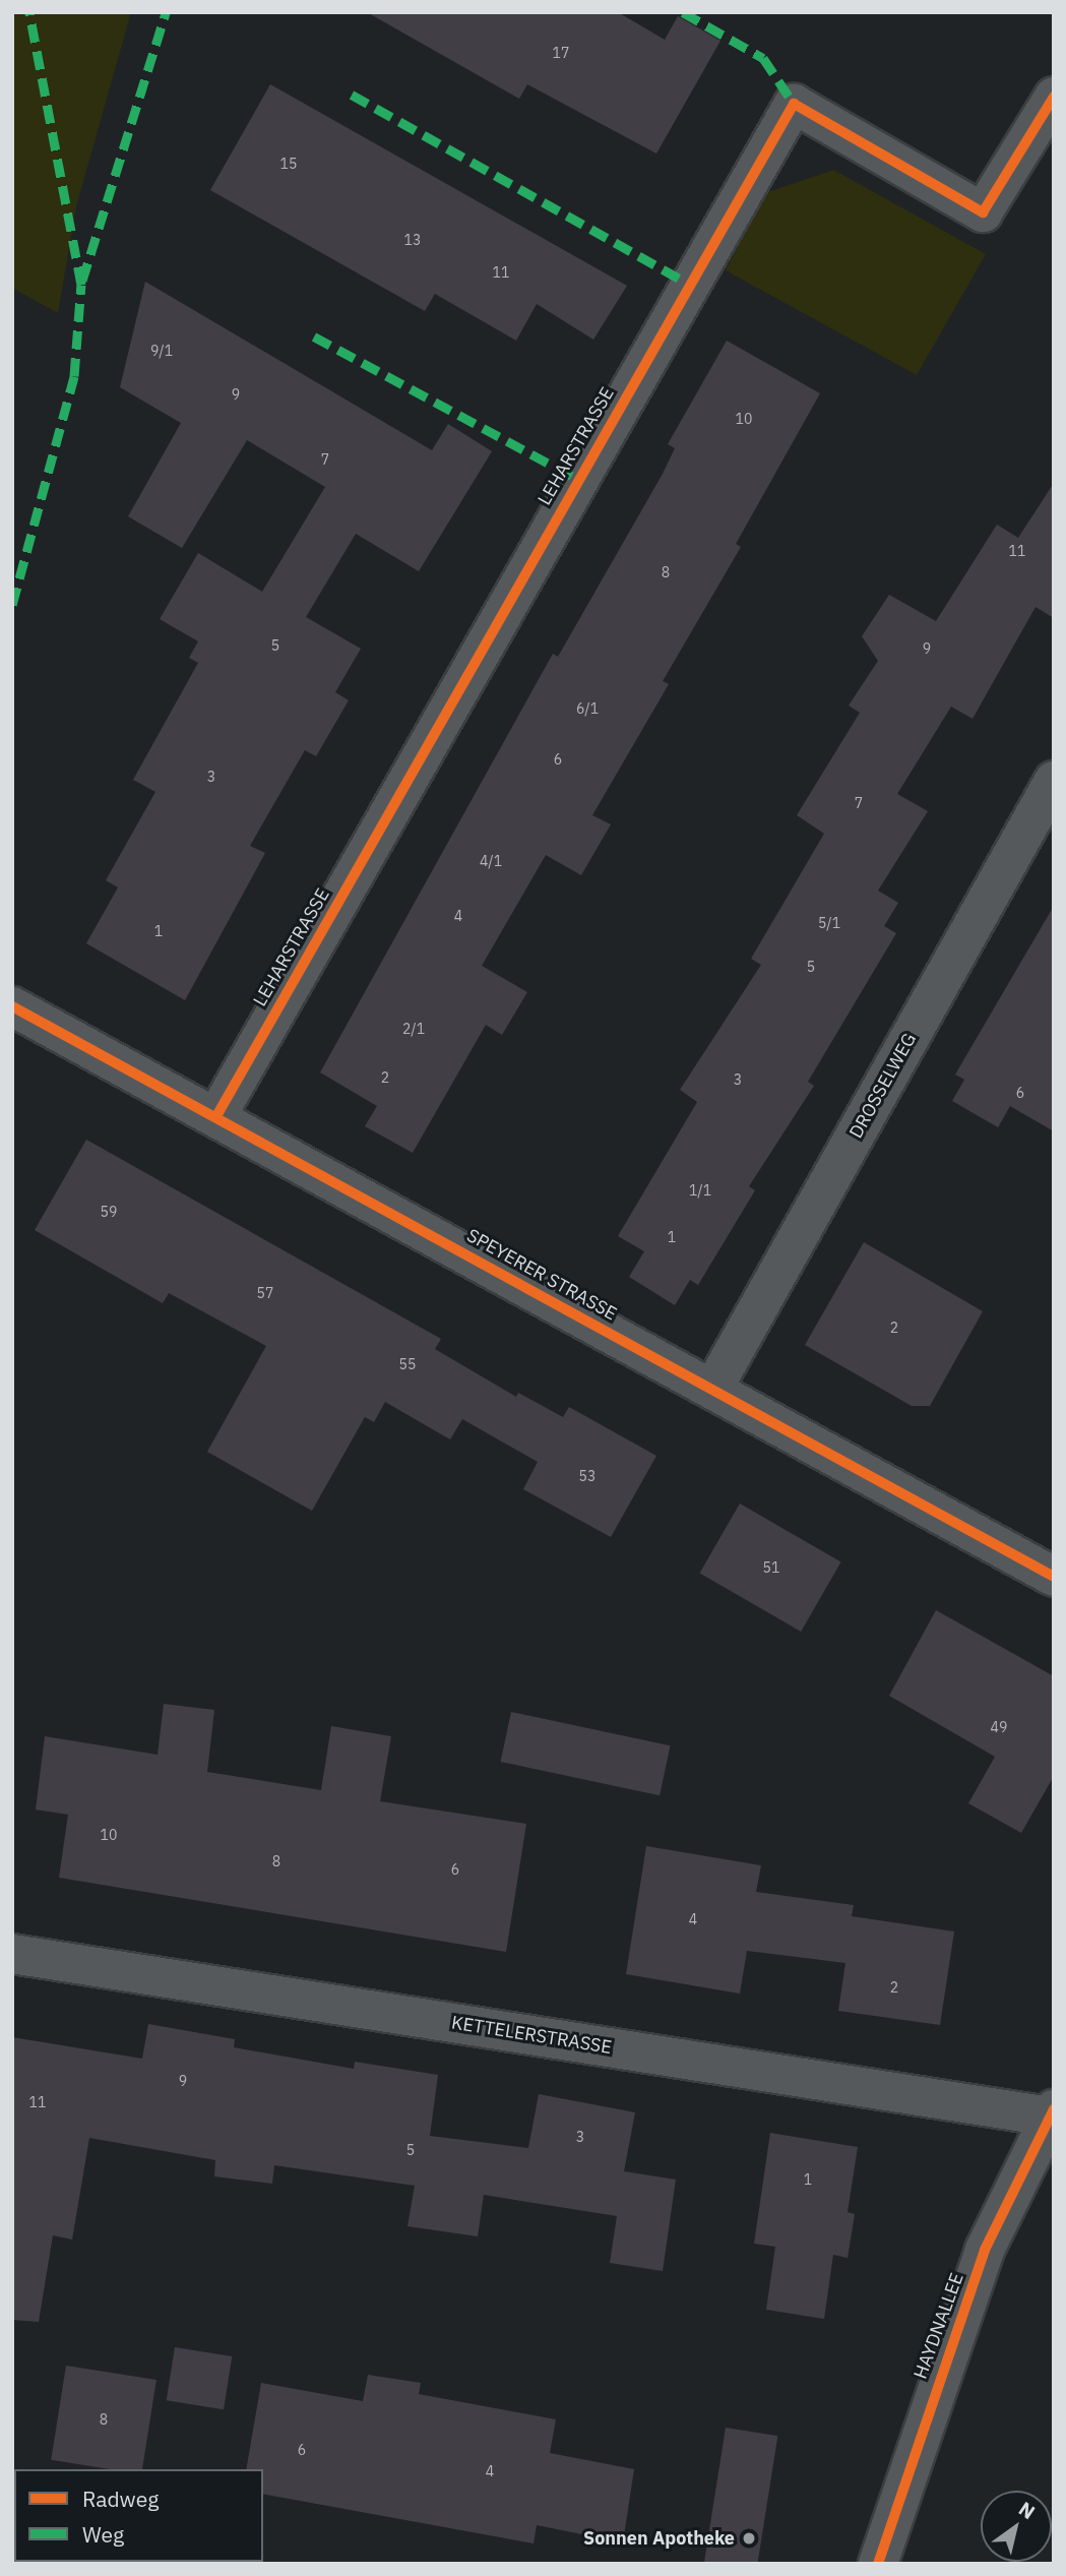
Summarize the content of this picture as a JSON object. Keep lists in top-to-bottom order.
{
  "streets": {
    "street": [
      "LEHARSTRASSE",
      "DROSSELWEG",
      "SPEYERER STRASSE",
      "KETTELERSTRASSE",
      "HAYDNALLEE"
    ]
  },
  "crossings": [
    ["LEHARSTRASSE", "SPEYERER STRASSE"],
    ["DROSSELWEG", "SPEYERER STRASSE"],
    ["KETTELERSTRASSE", "HAYDNALLEE"]
  ],
  "places": ["Sonnen Apotheke"],
  "house_numbers": [
    "17",
    "15",
    "13",
    "11",
    "9/1",
    "9",
    "10",
    "7",
    "11",
    "8",
    "5",
    "9",
    "6/1",
    "6",
    "3",
    "7",
    "4/1",
    "4",
    "5/1",
    "1",
    "5",
    "2/1",
    "2",
    "3",
    "6",
    "1/1",
    "59",
    "1",
    "57",
    "2",
    "55",
    "53",
    "51",
    "49",
    "10",
    "8",
    "6",
    "4",
    "2",
    "9",
    "11",
    "3",
    "5",
    "1",
    "8",
    "6",
    "4"
  ],
  "legend": ["Radweg", "Weg"],
  "north": "top right"
}
